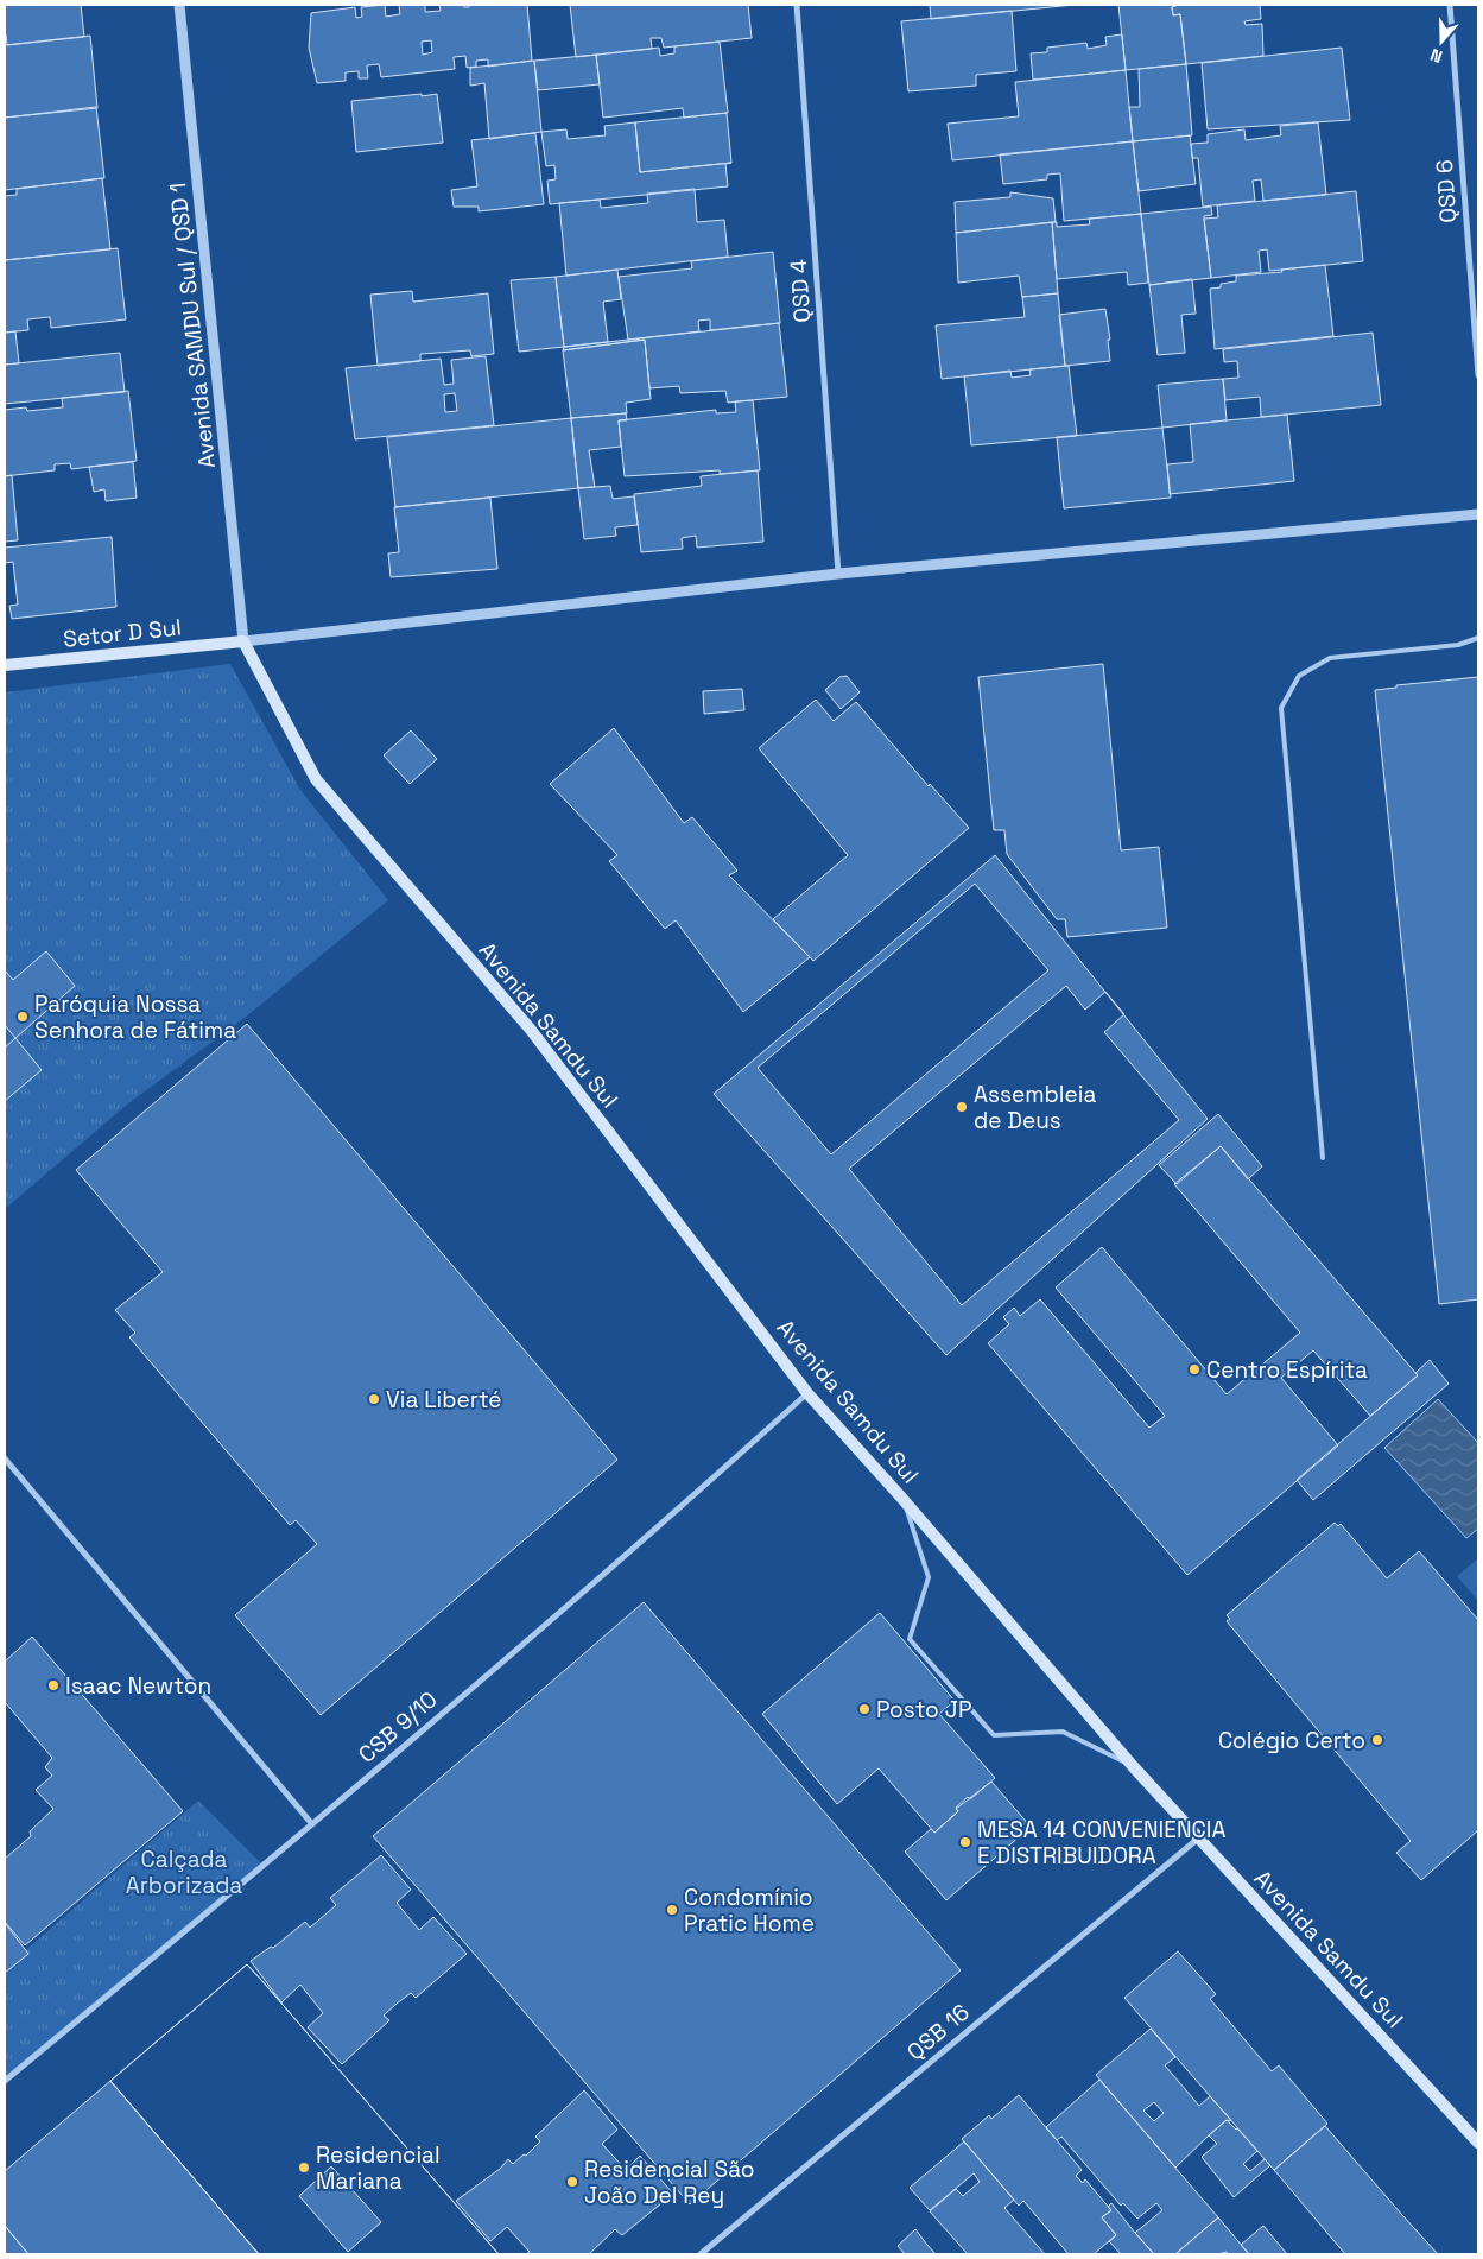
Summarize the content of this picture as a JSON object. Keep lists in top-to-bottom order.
{
  "streets": {
    "main road": ["Setor D Sul", "Avenida Samdu Sul"],
    "street": [
      "QSD 6",
      "QSD 4",
      "Avenida SAMDU Sul / QSD 1",
      "CSB 9/10",
      "QSB 16"
    ]
  },
  "crossings": [
    ["Avenida SAMDU Sul / QSD 1", "Setor D Sul"],
    ["Avenida SAMDU Sul / QSD 1", "Avenida Samdu Sul"],
    ["Setor D Sul", "Avenida Samdu Sul"],
    ["Avenida Samdu Sul", "CSB 9/10"],
    ["Avenida Samdu Sul", "QSB 16"]
  ],
  "parks": ["Calçada Arborizada"],
  "places": [
    "Paróquia Nossa Senhora de Fátima",
    "Assembleia de Deus",
    "Centro Espírita",
    "Via Liberté",
    "Isaac Newton",
    "Posto JP",
    "Colégio Certo",
    "MESA 14 CONVENIENCIA E DISTRIBUIDORA",
    "Condomínio Pratic Home",
    "Residencial Mariana",
    "Residencial São João Del Rey"
  ],
  "north": "bottom"
}
